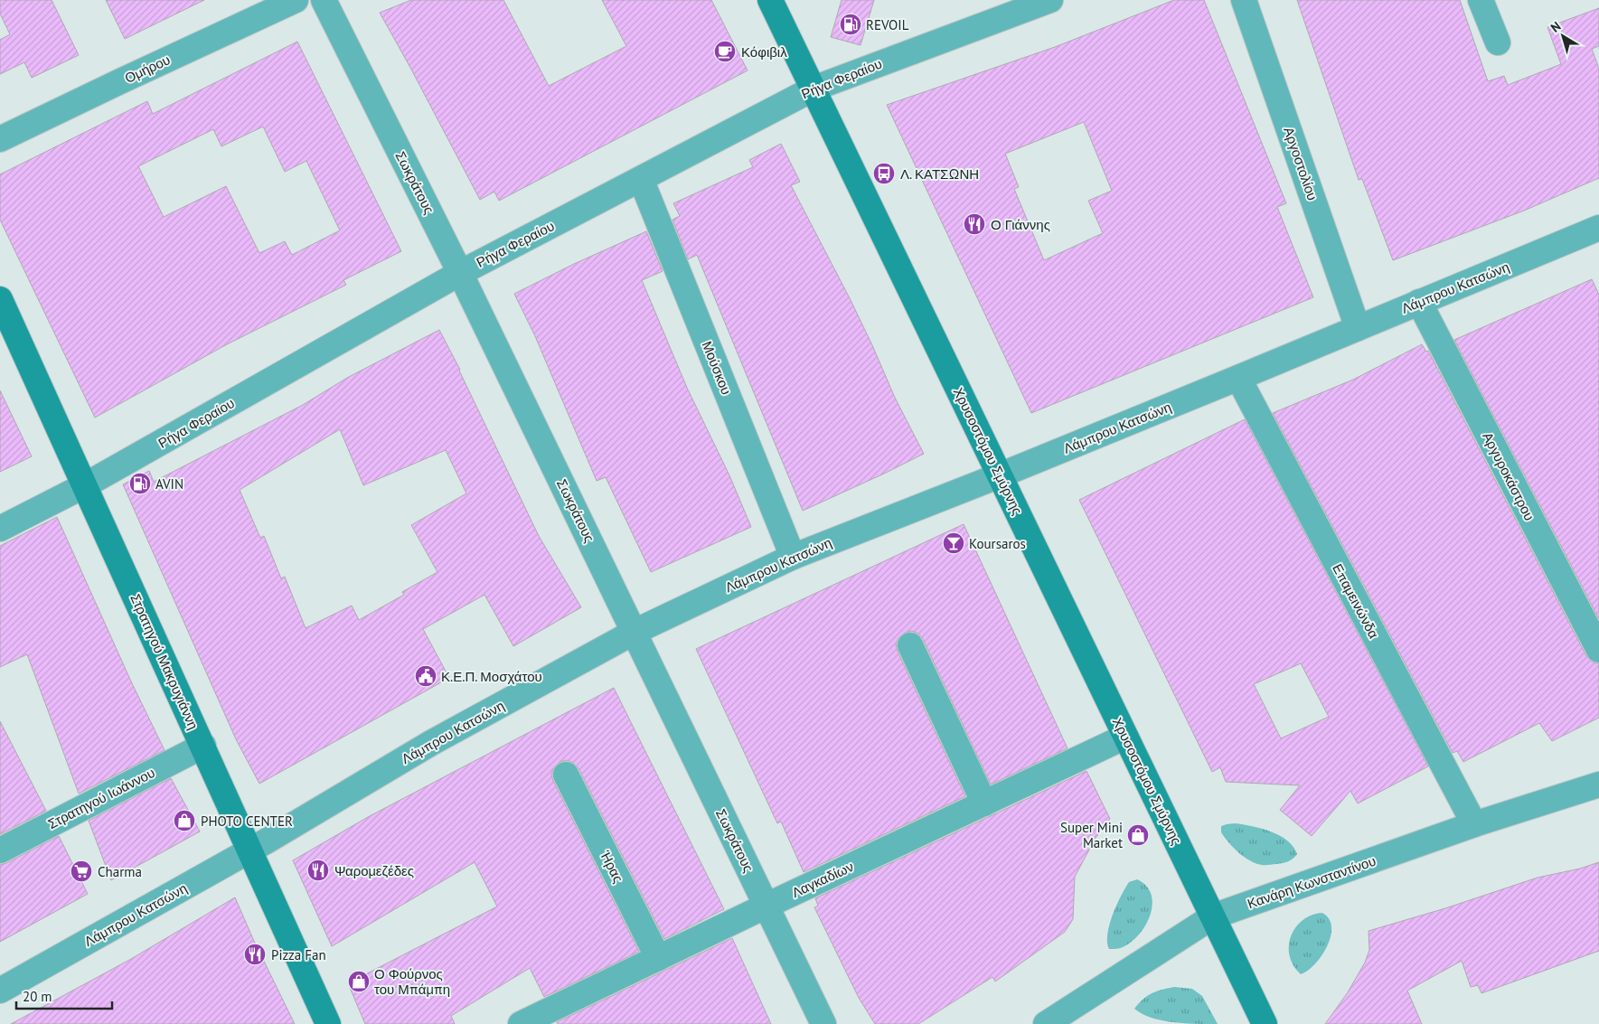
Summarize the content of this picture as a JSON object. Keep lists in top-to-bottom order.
{
  "streets": {
    "main road": ["Χρυσοστόμου Σμύρνης", "Στρατηγού Μακρυγιάννη"],
    "street": [
      "Ομήρου",
      "Ρήγα Φεραίου",
      "Αργοστολίου",
      "Σωκράτους",
      "Λάμπρου Κατσώνη",
      "Μούσκου",
      "Αργυροκάστρου",
      "Επαμεινώνδα",
      "Στρατηγού Ιωάννου",
      "Ήρας",
      "Λαγκαδίων",
      "Κανάρη Κωνσταντίνου"
    ]
  },
  "crossings": [
    ["Ρήγα Φεραίου", "Σωκράτους"],
    ["Ρήγα Φεραίου", "Μούσκου"],
    ["Ρήγα Φεραίου", "Χρυσοστόμου Σμύρνης"],
    ["Ρήγα Φεραίου", "Στρατηγού Μακρυγιάννη"],
    ["Αργοστολίου", "Λάμπρου Κατσώνη"],
    ["Σωκράτους", "Λάμπρου Κατσώνη"],
    ["Σωκράτους", "Λαγκαδίων"],
    ["Λάμπρου Κατσώνη", "Μούσκου"],
    ["Λάμπρου Κατσώνη", "Χρυσοστόμου Σμύρνης"],
    ["Λάμπρου Κατσώνη", "Αργυροκάστρου"],
    ["Λάμπρου Κατσώνη", "Επαμεινώνδα"],
    ["Λάμπρου Κατσώνη", "Στρατηγού Μακρυγιάννη"],
    ["Χρυσοστόμου Σμύρνης", "Λαγκαδίων"],
    ["Χρυσοστόμου Σμύρνης", "Κανάρη Κωνσταντίνου"],
    ["Επαμεινώνδα", "Κανάρη Κωνσταντίνου"],
    ["Στρατηγού Μακρυγιάννη", "Στρατηγού Ιωάννου"],
    ["Ήρας", "Λαγκαδίων"]
  ],
  "places": {
    "fuel station": ["REVOIL", "AVIN"],
    "cafe": ["Κόφιβιλ"],
    "bus stop": ["Λ. ΚΑΤΣΩΝΗ"],
    "restaurant": ["Ο Γιάννης", "Ψαρομεζέδες", "Pizza Fan"],
    "bar": ["Koursaros"],
    "public building": ["Κ.Ε.Π. Μοσχάτου"],
    "shop": ["PHOTO CENTER", "Super Mini Market", "Ο Φούρνος του Μπάμπη"],
    "supermarket": ["Charma"]
  },
  "scale_bar": "20 m",
  "north": "top left"
}
